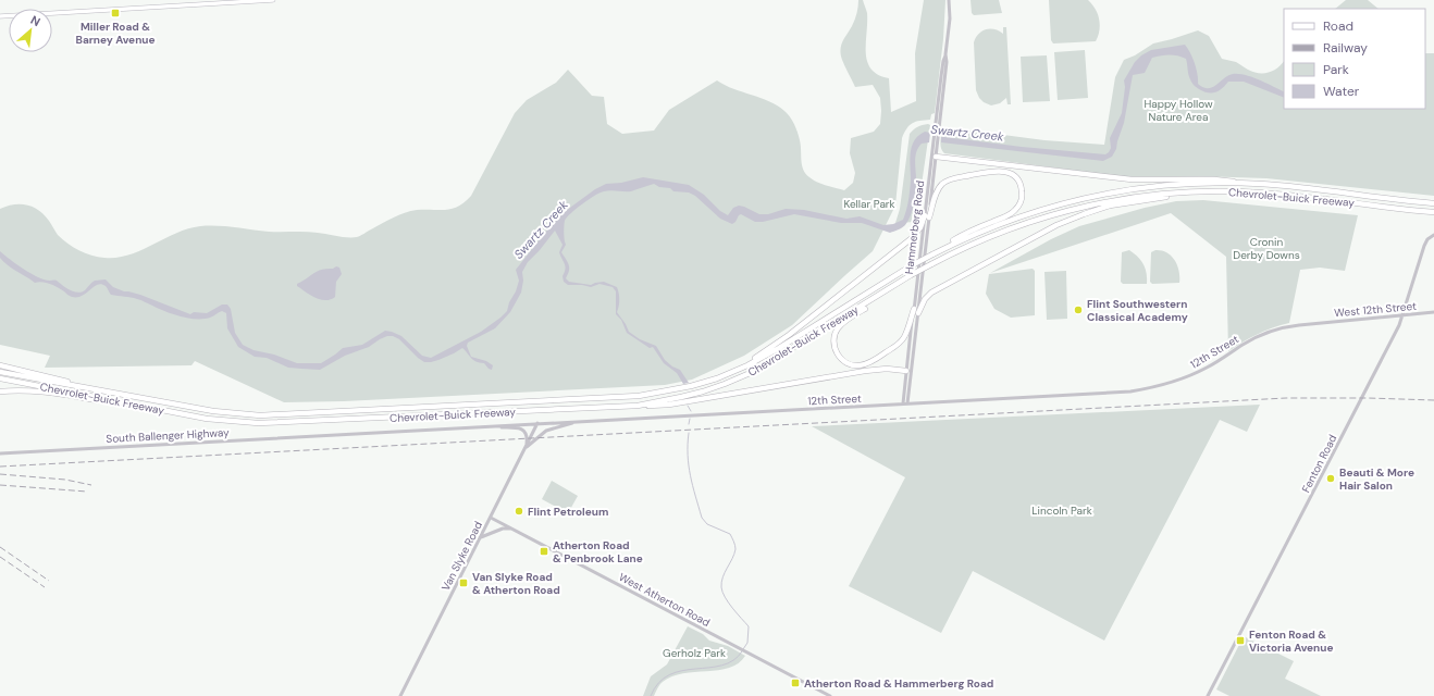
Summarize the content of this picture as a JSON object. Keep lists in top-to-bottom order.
{
  "streets": {
    "highway": ["Chevrolet-Buick Freeway"],
    "street": [
      "Hammerberg Road",
      "West 12th Street",
      "12th Street",
      "South Ballenger Highway",
      "Fenton Road",
      "Van Slyke Road",
      "West Atherton Road"
    ]
  },
  "crossings": [
    ["Hammerberg Road", "12th Street"],
    ["West 12th Street", "12th Street"],
    ["West 12th Street", "Fenton Road"],
    ["12th Street", "South Ballenger Highway"],
    ["12th Street", "Van Slyke Road"],
    ["Van Slyke Road", "West Atherton Road"]
  ],
  "water": ["Swartz Creek"],
  "parks": [
    "Happy Hollow Nature Area",
    "Kellar Park",
    "Cronin Derby Downs",
    "Lincoln Park",
    "Gerholz Park"
  ],
  "places": {
    "transit": [
      "Miller Road & Barney Avenue",
      "Atherton Road & Penbrook Lane",
      "Van Slyke Road & Atherton Road",
      "Fenton Road & Victoria Avenue",
      "Atherton Road & Hammerberg Road"
    ],
    "other": ["Flint Southwestern Classical Academy", "Beauti & More Hair Salon", "Flint Petroleum"]
  },
  "legend": [
    "Road",
    "Railway",
    "Park",
    "Water"
  ],
  "north": "top right"
}
